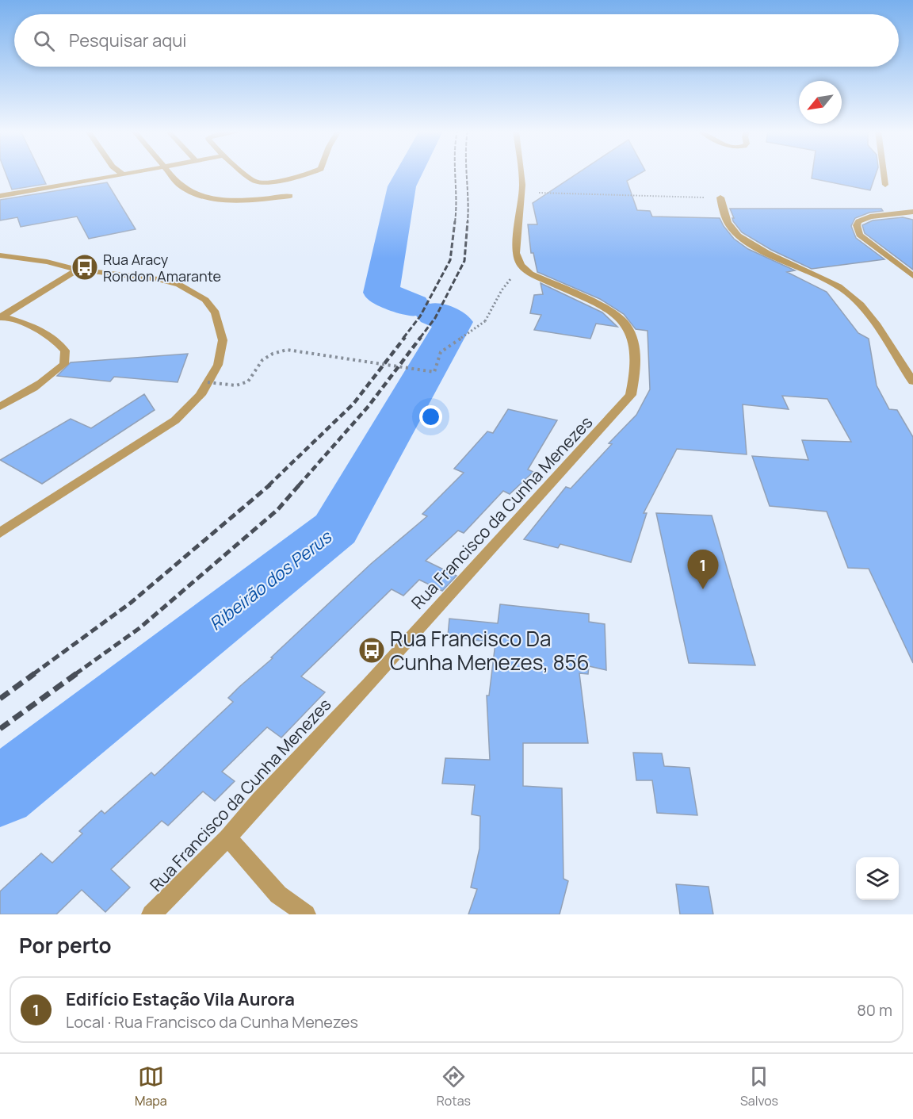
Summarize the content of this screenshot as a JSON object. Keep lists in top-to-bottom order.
{
  "streets": {
    "street": ["Rua Francisco da Cunha Menezes"]
  },
  "water": ["Ribeirão dos Perus"],
  "places": {
    "bus stop": ["Rua Aracy Rondon Amarante", "Rua Francisco Da Cunha Menezes, 856"]
  },
  "north": "bottom left",
  "page": {
    "search": "Pesquisar aqui",
    "pins": "1",
    "heading": "Por perto",
    "list": [
      {
        "mark": "1",
        "name": "Edifício Estação Vila Aurora",
        "note": "Local · Rua Francisco da Cunha Menezes",
        "value": "80 m"
      }
    ],
    "nav": ["Mapa", "Rotas", "Salvos"]
  }
}
